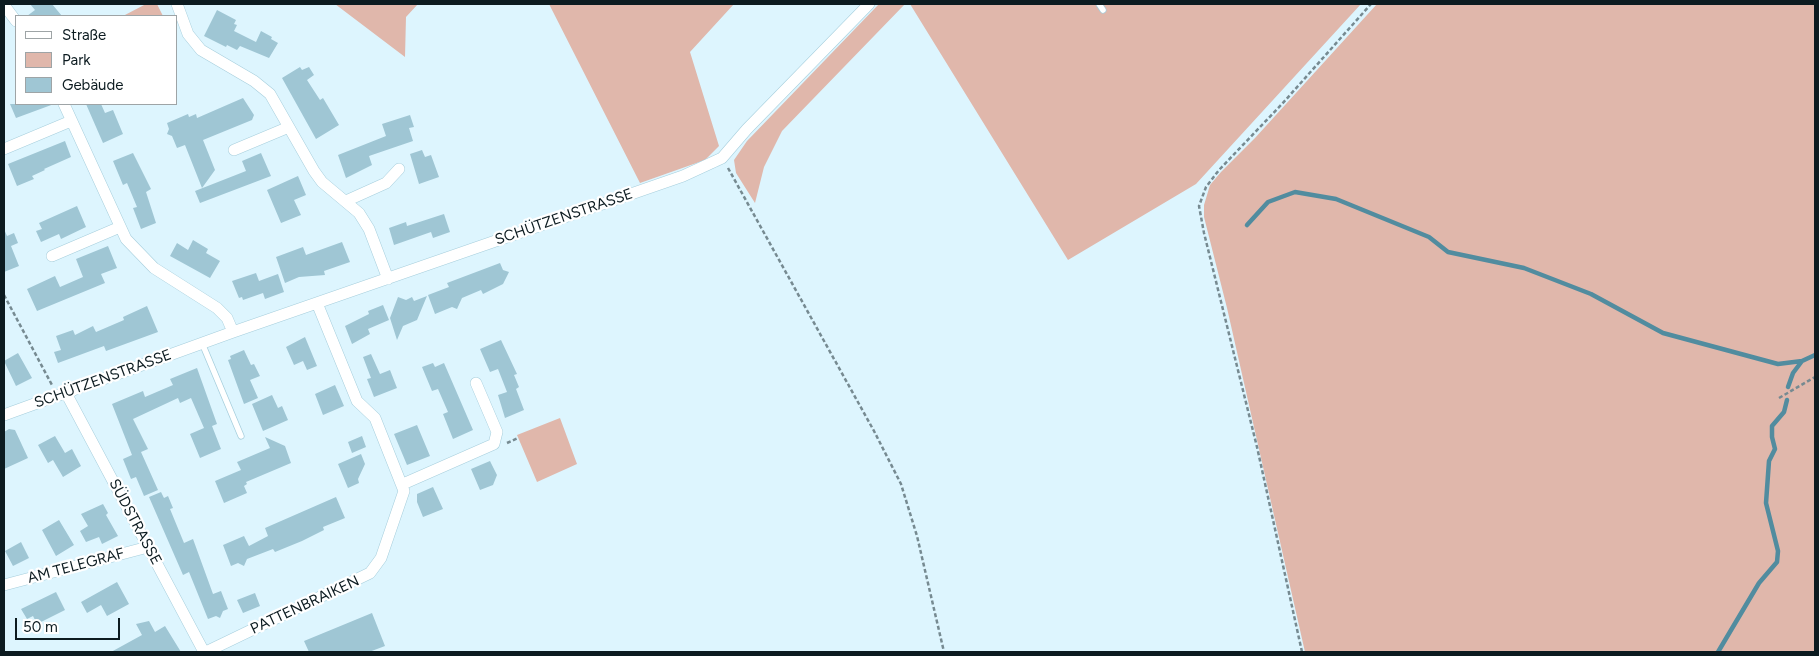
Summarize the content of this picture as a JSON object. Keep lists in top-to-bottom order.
{
  "streets": {
    "street": [
      "SCHÜTZENSTRASSE",
      "SÜDSTRASSE",
      "AM TELEGRAF",
      "PATTENBRAIKEN"
    ]
  },
  "crossings": [
    ["SCHÜTZENSTRASSE", "SÜDSTRASSE"],
    ["SÜDSTRASSE", "AM TELEGRAF"],
    ["SÜDSTRASSE", "PATTENBRAIKEN"]
  ],
  "legend": ["Straße", "Park", "Gebäude"],
  "scale_bar": "50 m"
}
